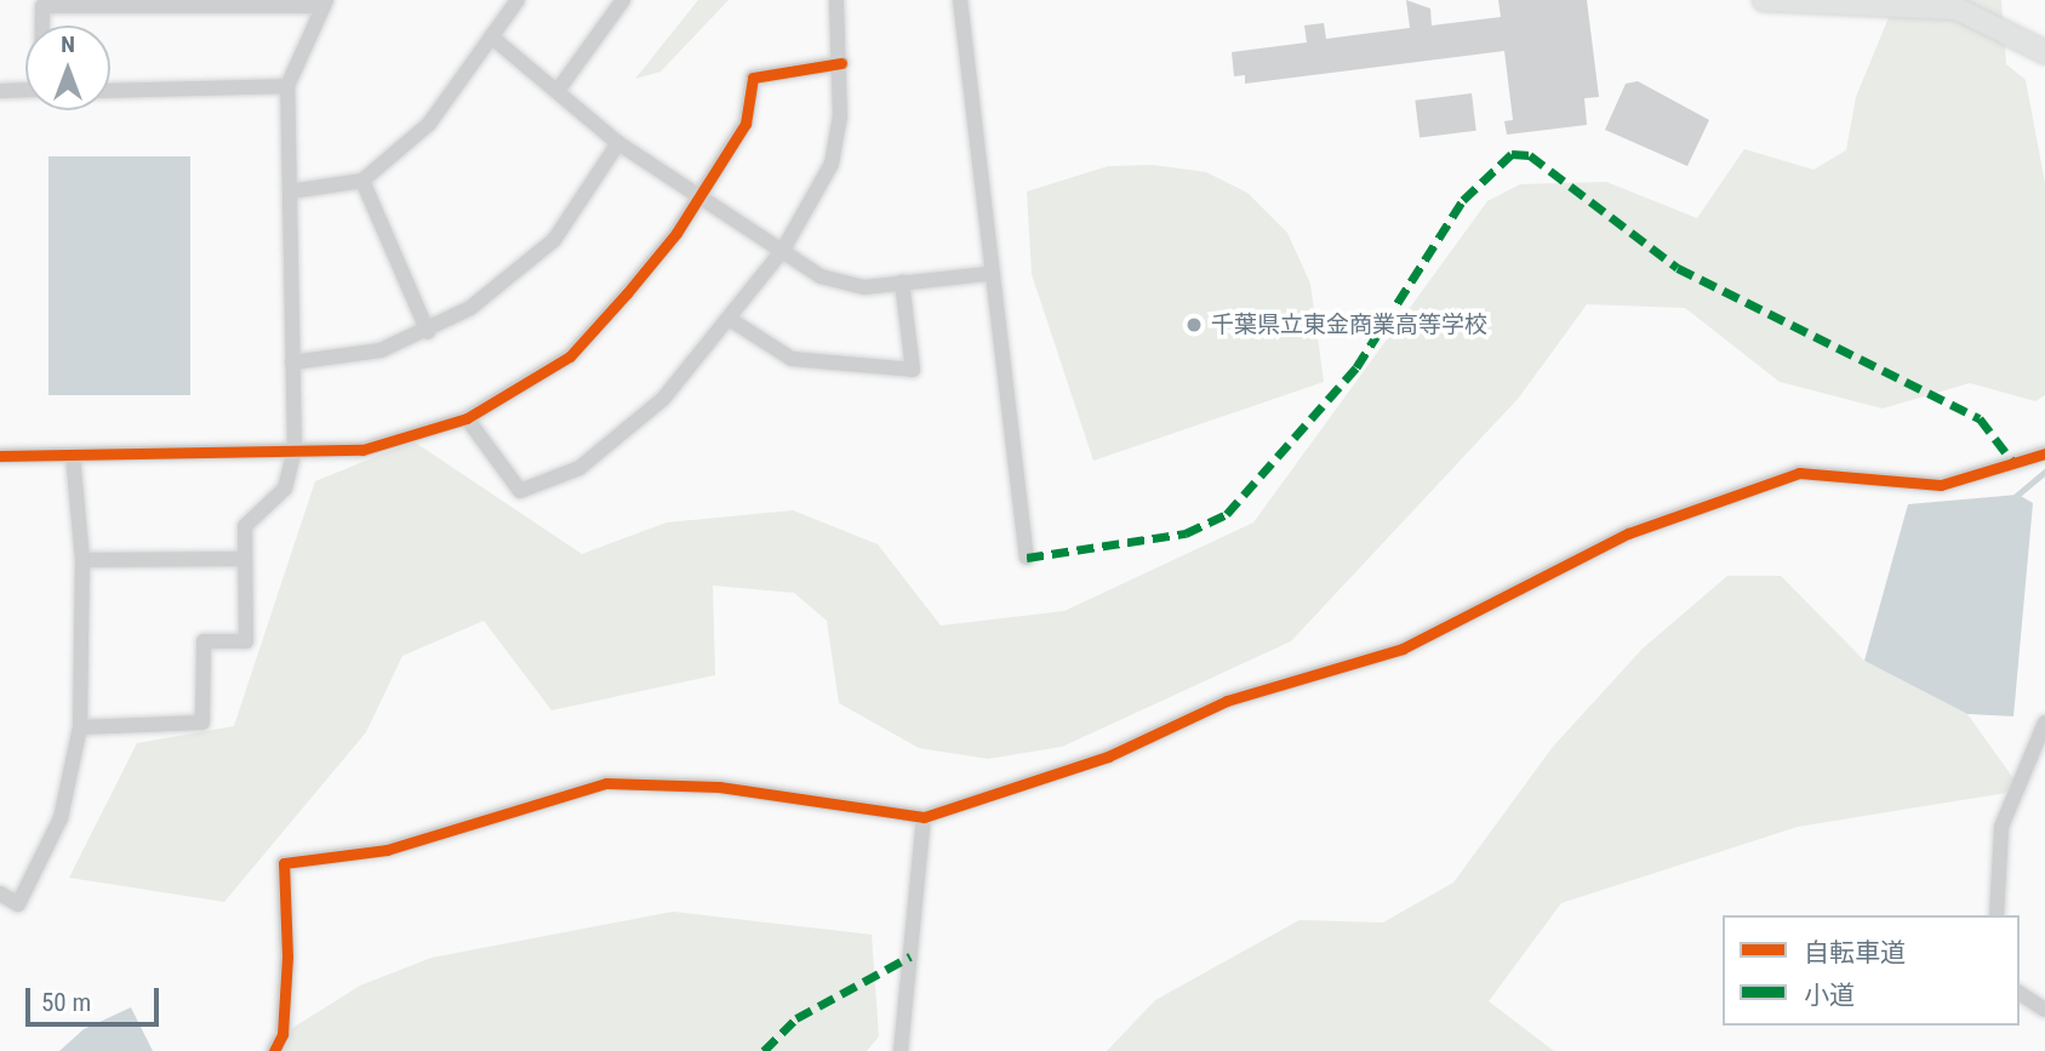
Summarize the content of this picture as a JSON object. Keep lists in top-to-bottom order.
{
  "places": ["千葉県立東金商業高等学校"],
  "legend": ["自転車道", "小道"],
  "scale_bar": "50 m",
  "north": "top"
}
